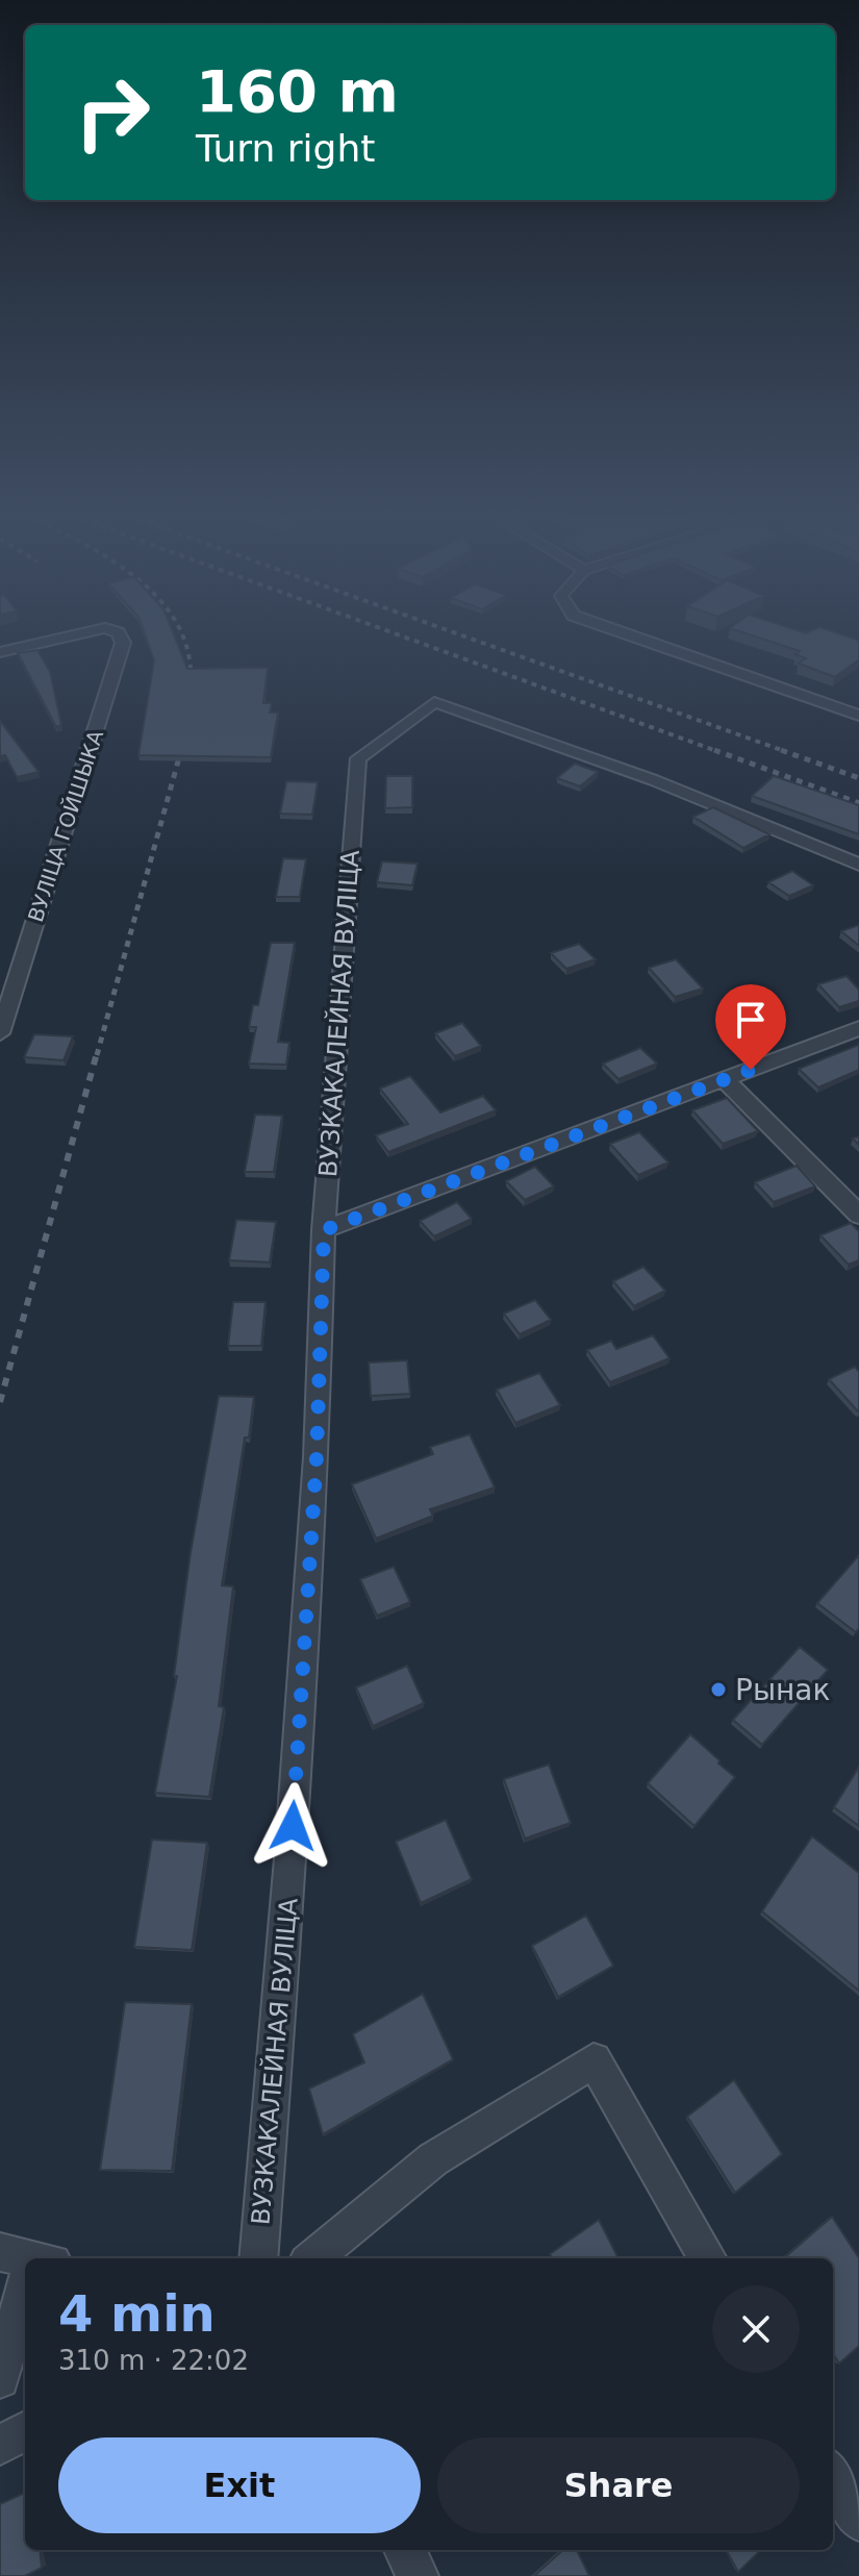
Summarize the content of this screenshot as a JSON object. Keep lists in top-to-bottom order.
{
  "streets": {
    "street": ["ВУЛІЦА ГОЙШЫКА", "ВУЗКАКАЛЕЙНАЯ ВУЛІЦА"]
  },
  "places": ["Рынак"],
  "page": {
    "turn": ["160 m", "Turn right"],
    "heading": ["4 min", "310 m · 22:02"],
    "buttons": ["Exit", "Share"]
  }
}
